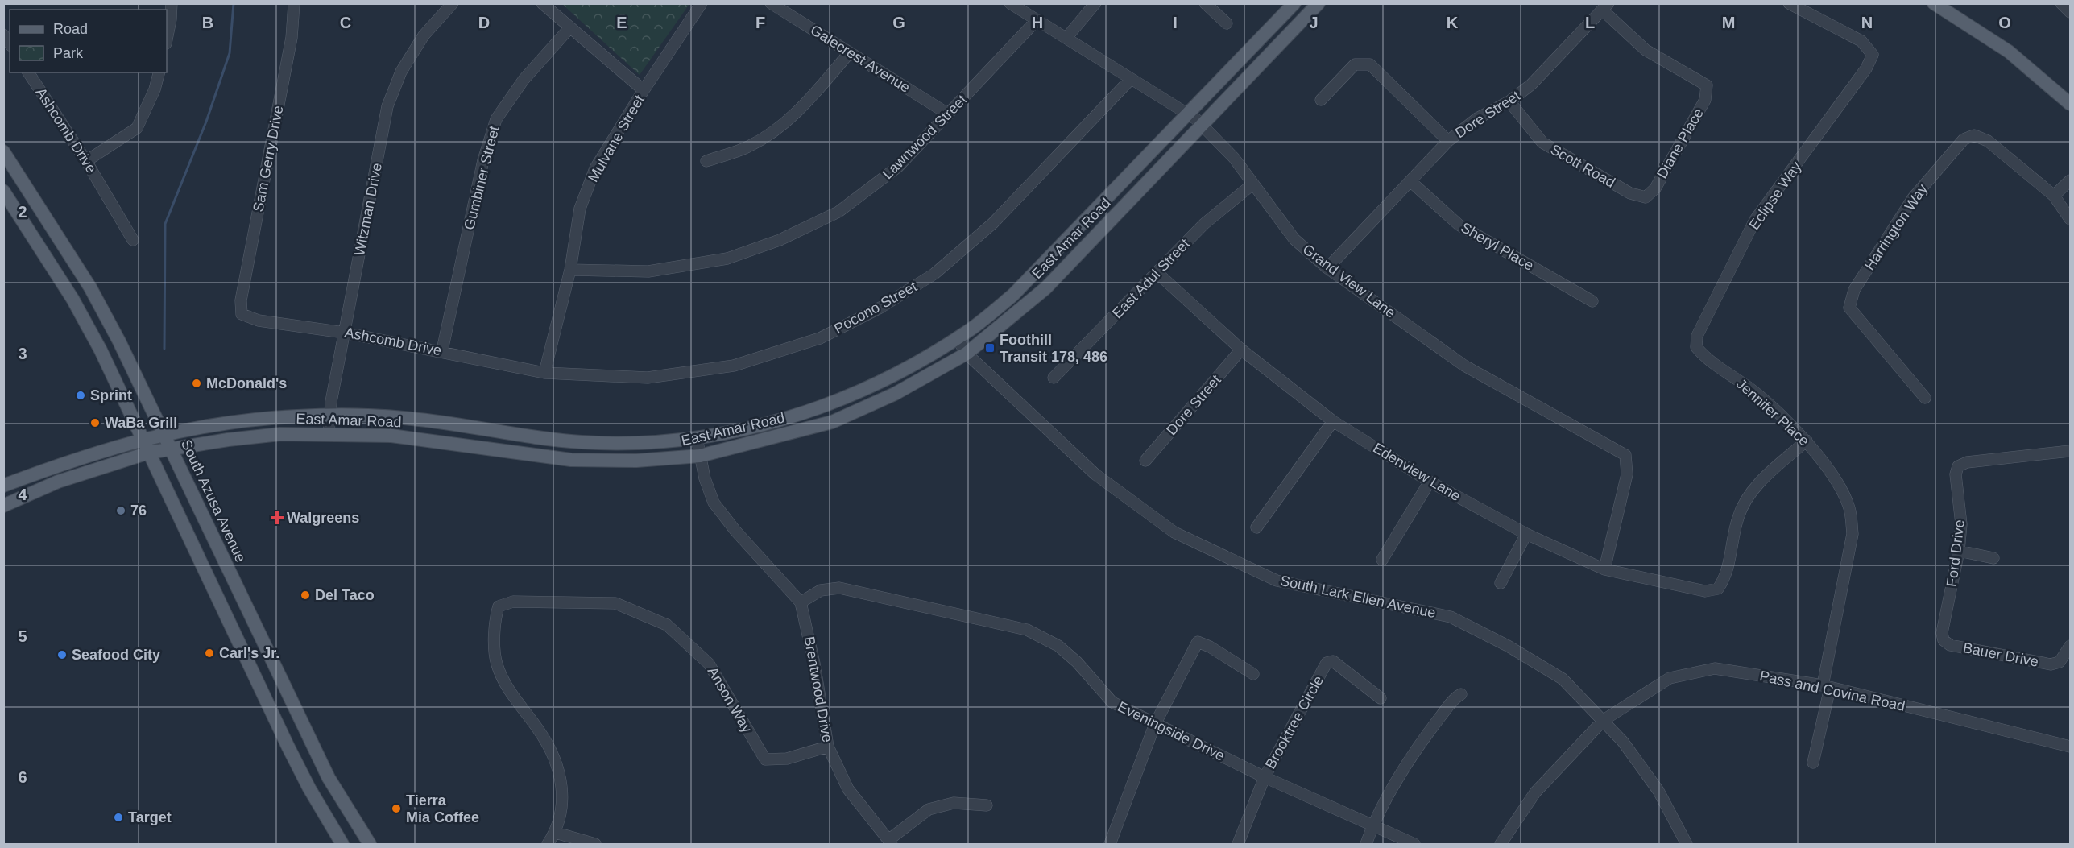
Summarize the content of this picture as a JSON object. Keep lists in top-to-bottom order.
{
  "streets": {
    "main road": ["East Amar Road", "South Azusa Avenue"],
    "street": [
      "Galecrest Avenue",
      "Dore Street",
      "Ashcomb Drive",
      "Lawnwood Street",
      "Mulvane Street",
      "Diane Place",
      "Sam Gerry Drive",
      "Scott Road",
      "Gumbiner Street",
      "Eclipse Way",
      "Witzman Drive",
      "Harrington Way",
      "Sheryl Place",
      "East Adul Street",
      "Grand View Lane",
      "Pocono Street",
      "Jennifer Place",
      "Edenview Lane",
      "Ford Drive",
      "South Lark Ellen Avenue",
      "Bauer Drive",
      "Brentwood Drive",
      "Pass and Covina Road",
      "Anson Way",
      "Brooktree Circle",
      "Eveningside Drive"
    ]
  },
  "crossings": [
    ["Galecrest Avenue", "Lawnwood Street"],
    ["Dore Street", "Diane Place"],
    ["Dore Street", "Scott Road"],
    ["Dore Street", "Sheryl Place"],
    ["Dore Street", "Grand View Lane"],
    ["Dore Street", "Edenview Lane"],
    ["Ashcomb Drive", "Mulvane Street"],
    ["Ashcomb Drive", "Sam Gerry Drive"],
    ["Ashcomb Drive", "Gumbiner Street"],
    ["Ashcomb Drive", "Witzman Drive"],
    ["Ashcomb Drive", "Pocono Street"],
    ["Lawnwood Street", "Mulvane Street"],
    ["Lawnwood Street", "Grand View Lane"],
    ["Mulvane Street", "Pocono Street"],
    ["Diane Place", "Scott Road"],
    ["Eclipse Way", "Jennifer Place"],
    ["Witzman Drive", "East Amar Road"],
    ["East Amar Road", "Grand View Lane"],
    ["East Amar Road", "South Azusa Avenue"],
    ["East Amar Road", "South Lark Ellen Avenue"],
    ["East Adul Street", "Grand View Lane"],
    ["East Adul Street", "Edenview Lane"],
    ["Grand View Lane", "Pocono Street"],
    ["Grand View Lane", "Edenview Lane"],
    ["Jennifer Place", "Edenview Lane"],
    ["Jennifer Place", "Pass and Covina Road"],
    ["Ford Drive", "Bauer Drive"],
    ["South Lark Ellen Avenue", "Pass and Covina Road"],
    ["Brentwood Drive", "Anson Way"],
    ["Brentwood Drive", "Eveningside Drive"],
    ["Brooktree Circle", "Eveningside Drive"]
  ],
  "places": {
    "transit": ["Foothill Transit 178, 486"],
    "other": [
      "McDonald's",
      "Sprint",
      "WaBa Grill",
      "76",
      "Del Taco",
      "Carl's Jr.",
      "Seafood City",
      "Tierra Mia Coffee",
      "Target"
    ],
    "health": ["Walgreens"]
  },
  "legend": ["Road", "Park"],
  "grid": {
    "columns": [
      "B",
      "C",
      "D",
      "E",
      "F",
      "G",
      "H",
      "I",
      "J",
      "K",
      "L",
      "M",
      "N",
      "O"
    ],
    "rows": [
      "2",
      "3",
      "4",
      "5",
      "6"
    ]
  }
}
